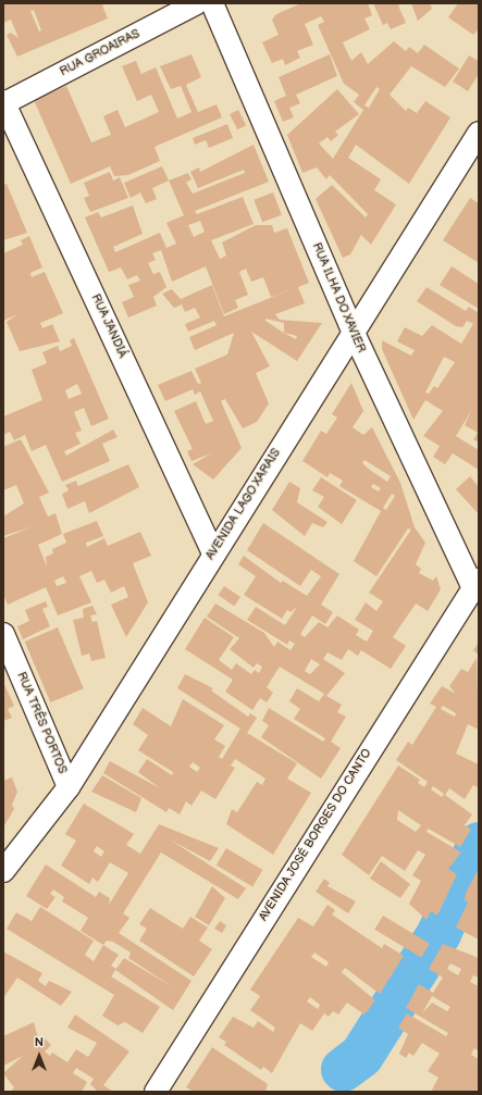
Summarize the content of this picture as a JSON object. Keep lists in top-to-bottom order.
{
  "streets": {
    "street": [
      "RUA GROAIRAS",
      "RUA ILHA DO XAVIER",
      "RUA JANDIÁ",
      "AVENIDA LAGO XARAIS",
      "RUA TRÊS PORTOS",
      "AVENIDA JOSÉ BORGES DO CANTO"
    ]
  },
  "crossings": [
    ["RUA GROAIRAS", "RUA JANDIÁ"],
    ["RUA ILHA DO XAVIER", "AVENIDA LAGO XARAIS"],
    ["RUA ILHA DO XAVIER", "AVENIDA JOSÉ BORGES DO CANTO"],
    ["RUA JANDIÁ", "AVENIDA LAGO XARAIS"],
    ["AVENIDA LAGO XARAIS", "RUA TRÊS PORTOS"]
  ],
  "north": "top"
}
